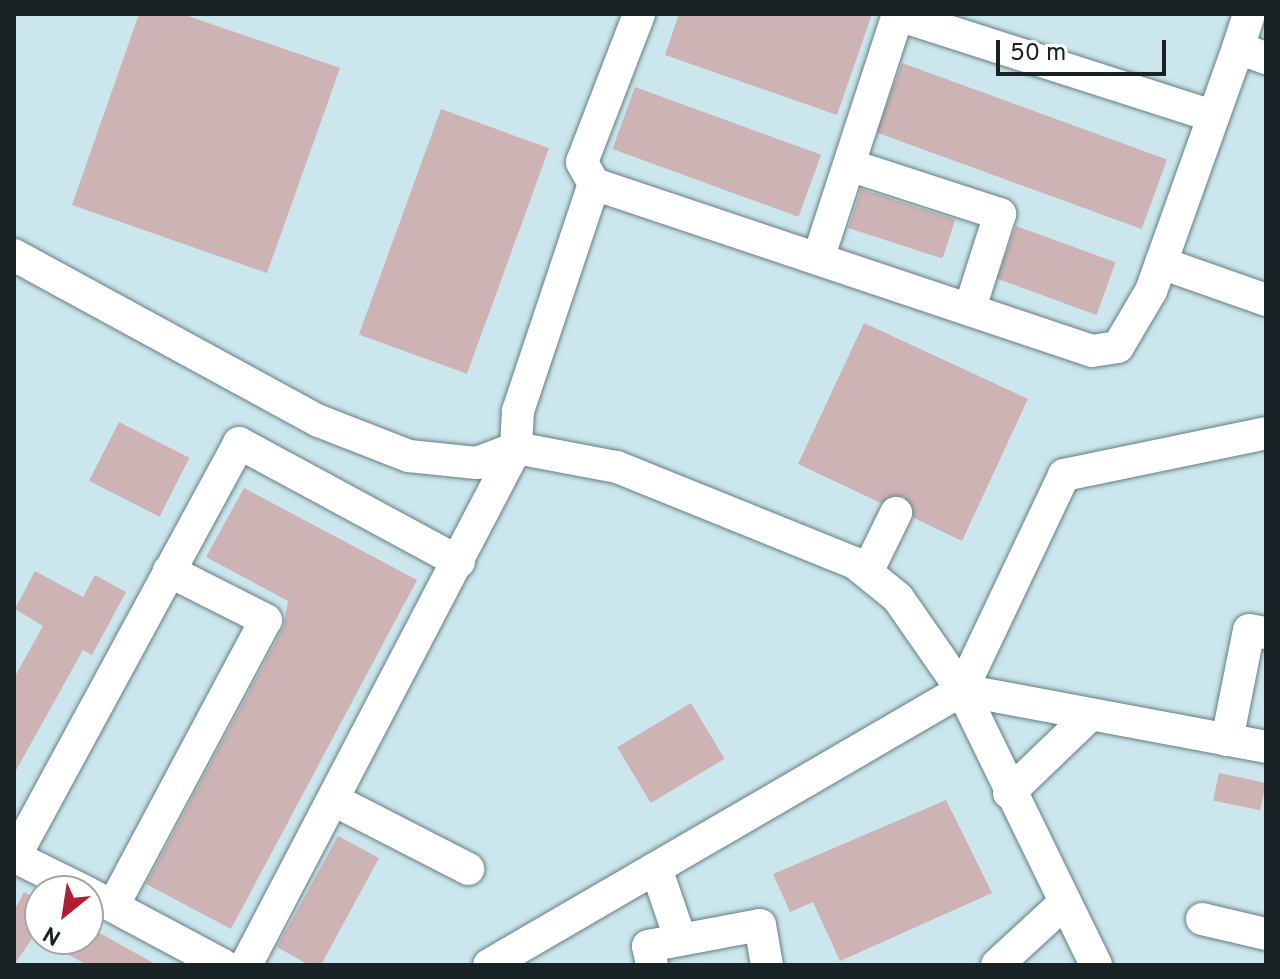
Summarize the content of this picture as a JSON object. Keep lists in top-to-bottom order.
{
  "scale_bar": "50 m",
  "north": "bottom left"
}
